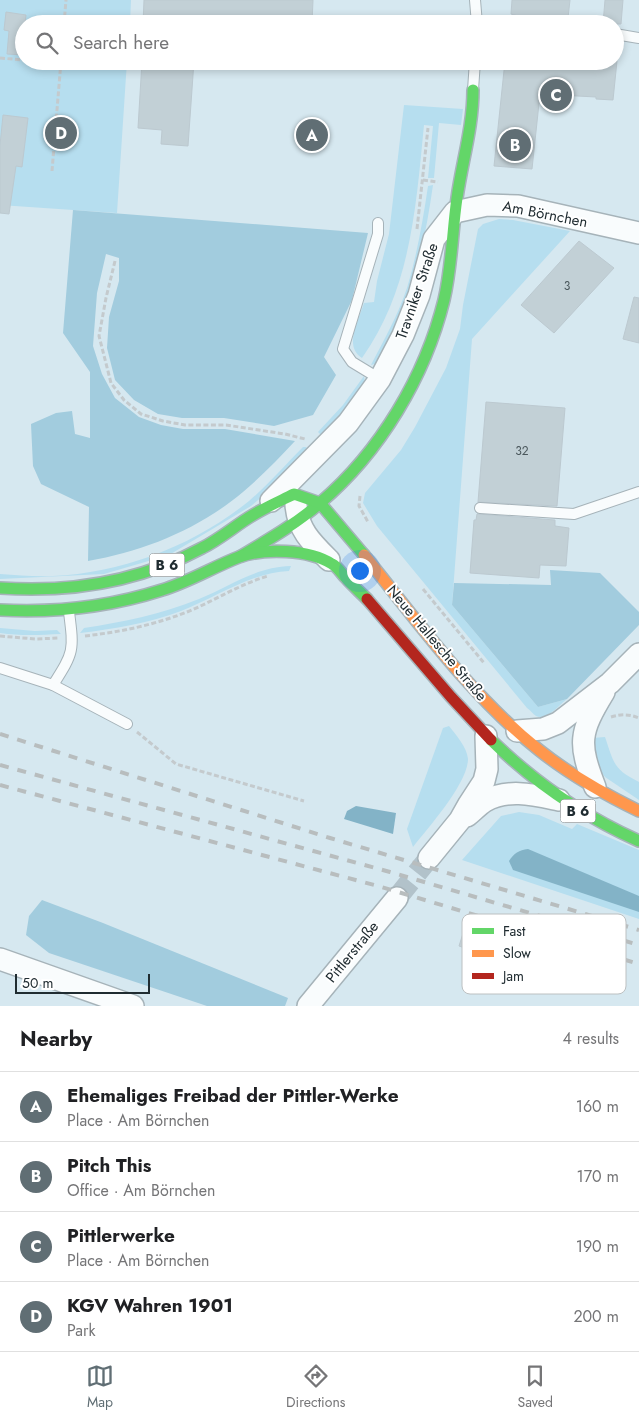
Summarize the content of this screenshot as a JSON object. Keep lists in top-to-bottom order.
{
  "streets": {
    "main road": ["Travniker Straße", "B 6", "Neue Hallesche Straße"],
    "street": ["Am Börnchen", "Pittlerstraße"]
  },
  "crossings": [
    ["Am Börnchen", "Travniker Straße"],
    ["Travniker Straße", "B 6"],
    ["Travniker Straße", "Neue Hallesche Straße"],
    ["B 6", "Neue Hallesche Straße"]
  ],
  "house_numbers": ["3", "32"],
  "legend": ["Fast", "Slow", "Jam"],
  "scale_bar": "50 m",
  "page": {
    "search": "Search here",
    "pins": [
      "C",
      "D",
      "A",
      "B"
    ],
    "scale": "50 m",
    "heading": ["Nearby", "4 results"],
    "list": [
      {
        "mark": "A",
        "name": "Ehemaliges Freibad der Pittler-Werke",
        "note": "Place · Am Börnchen",
        "value": "160 m"
      },
      {
        "mark": "B",
        "name": "Pitch This",
        "note": "Office · Am Börnchen",
        "value": "170 m"
      },
      {
        "mark": "C",
        "name": "Pittlerwerke",
        "note": "Place · Am Börnchen",
        "value": "190 m"
      },
      {
        "mark": "D",
        "name": "KGV Wahren 1901",
        "note": "Park",
        "value": "200 m"
      }
    ],
    "nav": ["Map", "Directions", "Saved"]
  }
}
